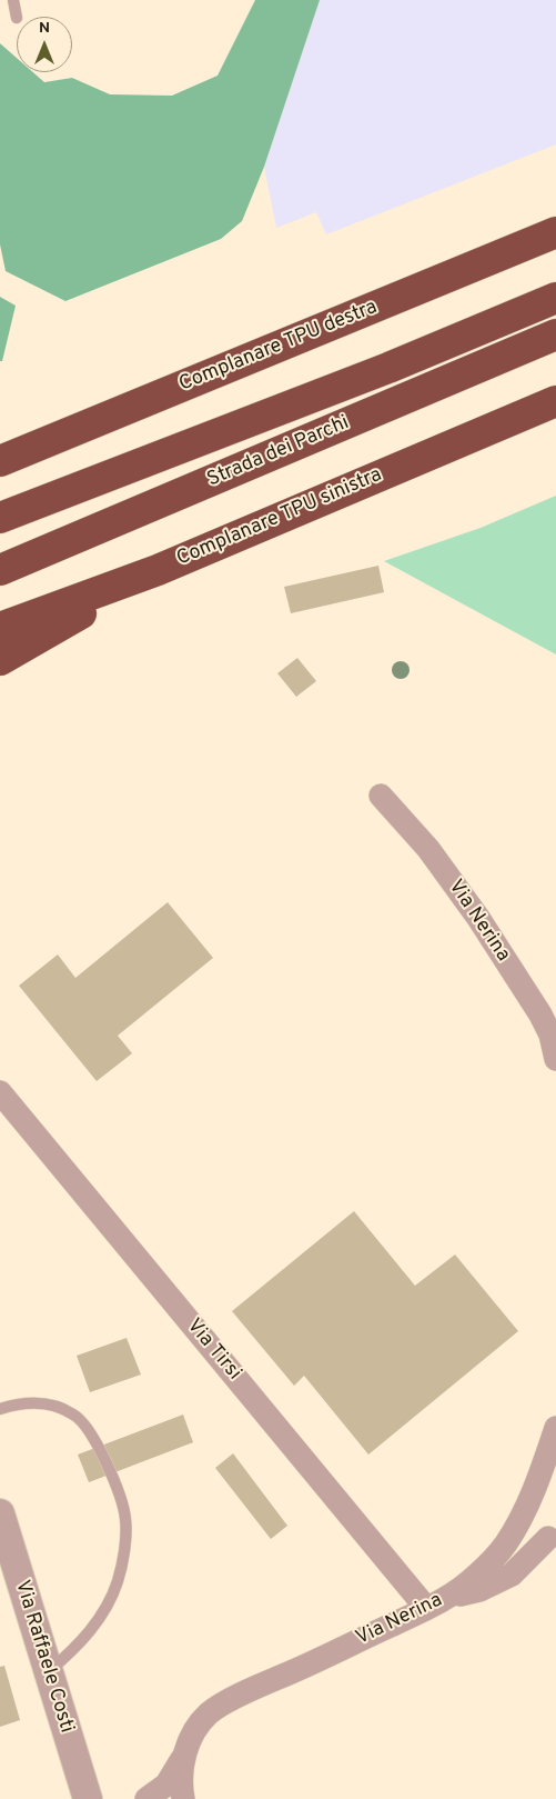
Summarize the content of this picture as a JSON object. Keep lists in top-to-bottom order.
{
  "streets": {
    "highway": ["Complanare TPU destra", "Strada dei Parchi", "Complanare TPU sinistra"],
    "street": ["Via Nerina", "Via Tirsi", "Via Raffaele Costi"]
  },
  "crossings": [
    ["Via Nerina", "Via Tirsi"]
  ],
  "north": "top"
}
